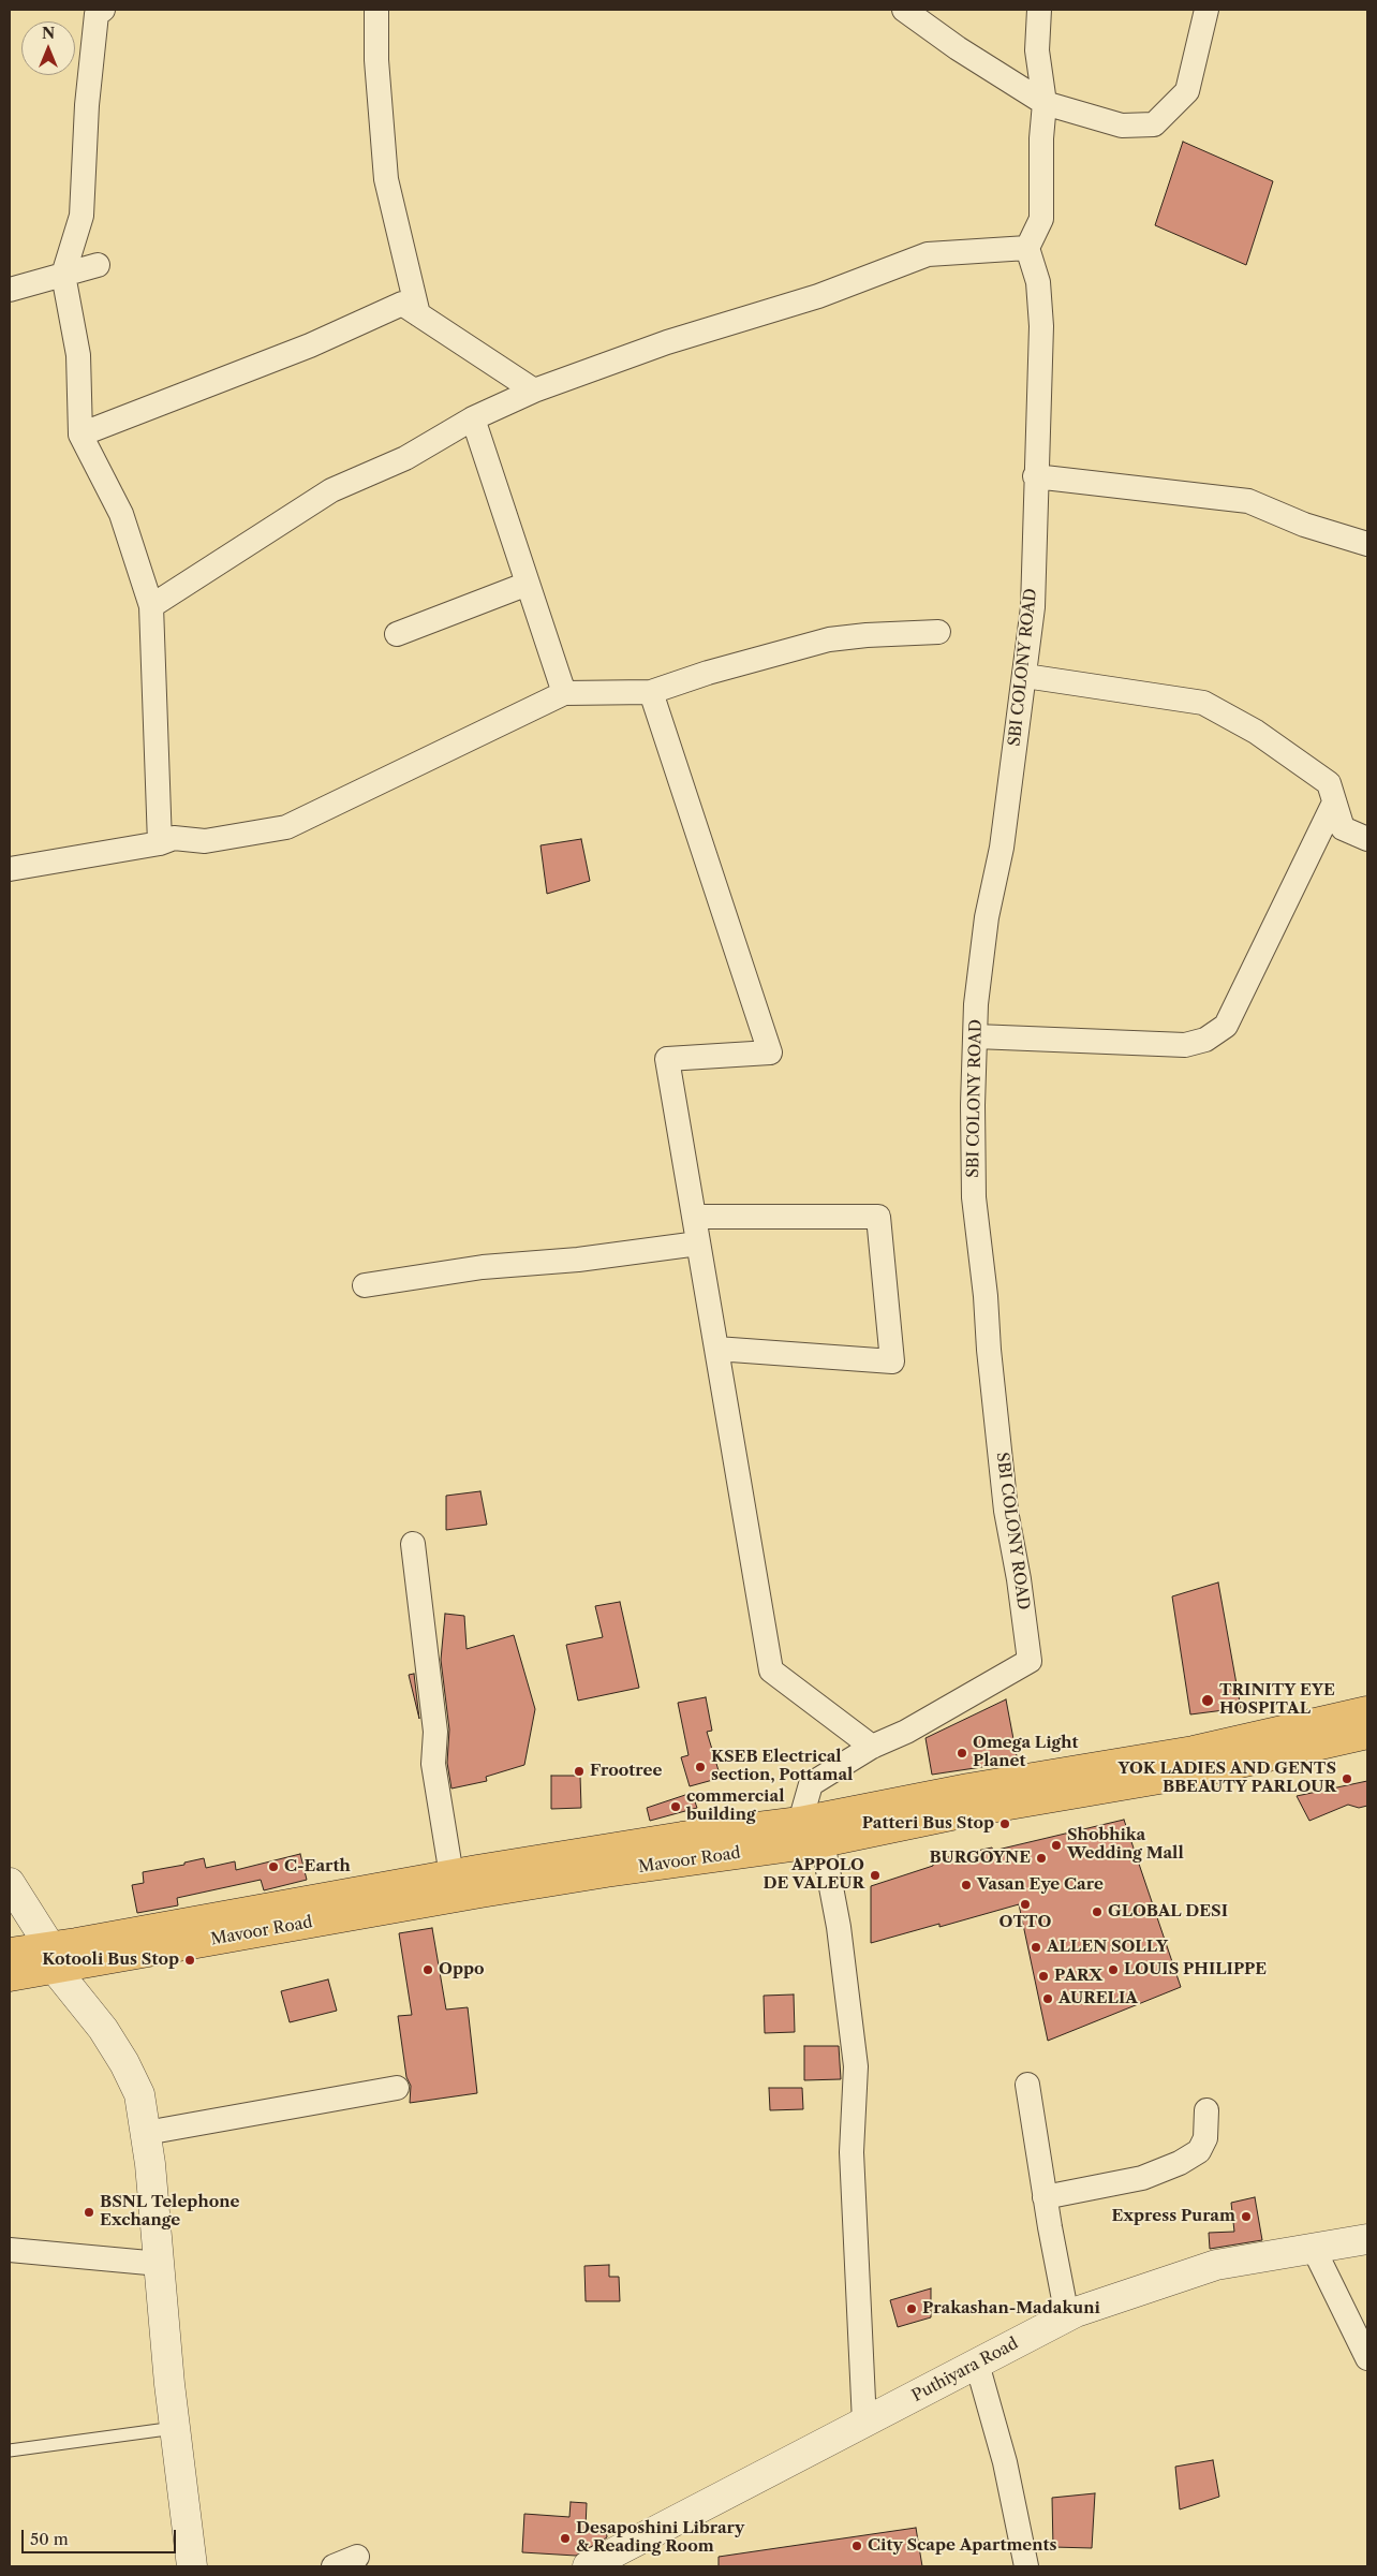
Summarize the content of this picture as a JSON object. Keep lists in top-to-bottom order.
{
  "streets": {
    "main road": ["Mavoor Road"],
    "street": ["SBI COLONY ROAD", "Puthiyara Road"]
  },
  "crossings": [
    ["SBI COLONY ROAD", "Mavoor Road"]
  ],
  "places": [
    "TRINITY EYE HOSPITAL",
    "Omega Light Planet",
    "KSEB Electrical section, Pottamal",
    "Frootree",
    "YOK LADIES AND GENTS BBEAUTY PARLOUR",
    "commercial building",
    "Patteri Bus Stop",
    "Shobhika Wedding Mall",
    "BURGOYNE",
    "C-Earth",
    "APPOLO DE VALEUR",
    "Vasan Eye Care",
    "OTTO",
    "GLOBAL DESI",
    "ALLEN SOLLY",
    "Kotooli Bus Stop",
    "Oppo",
    "LOUIS PHILIPPE",
    "PARX",
    "AURELIA",
    "BSNL Telephone Exchange",
    "Express Puram",
    "Prakashan-Madakuni",
    "Desaposhini Library & Reading Room",
    "City Scape Apartments"
  ],
  "scale_bar": "50 m",
  "north": "top"
}
